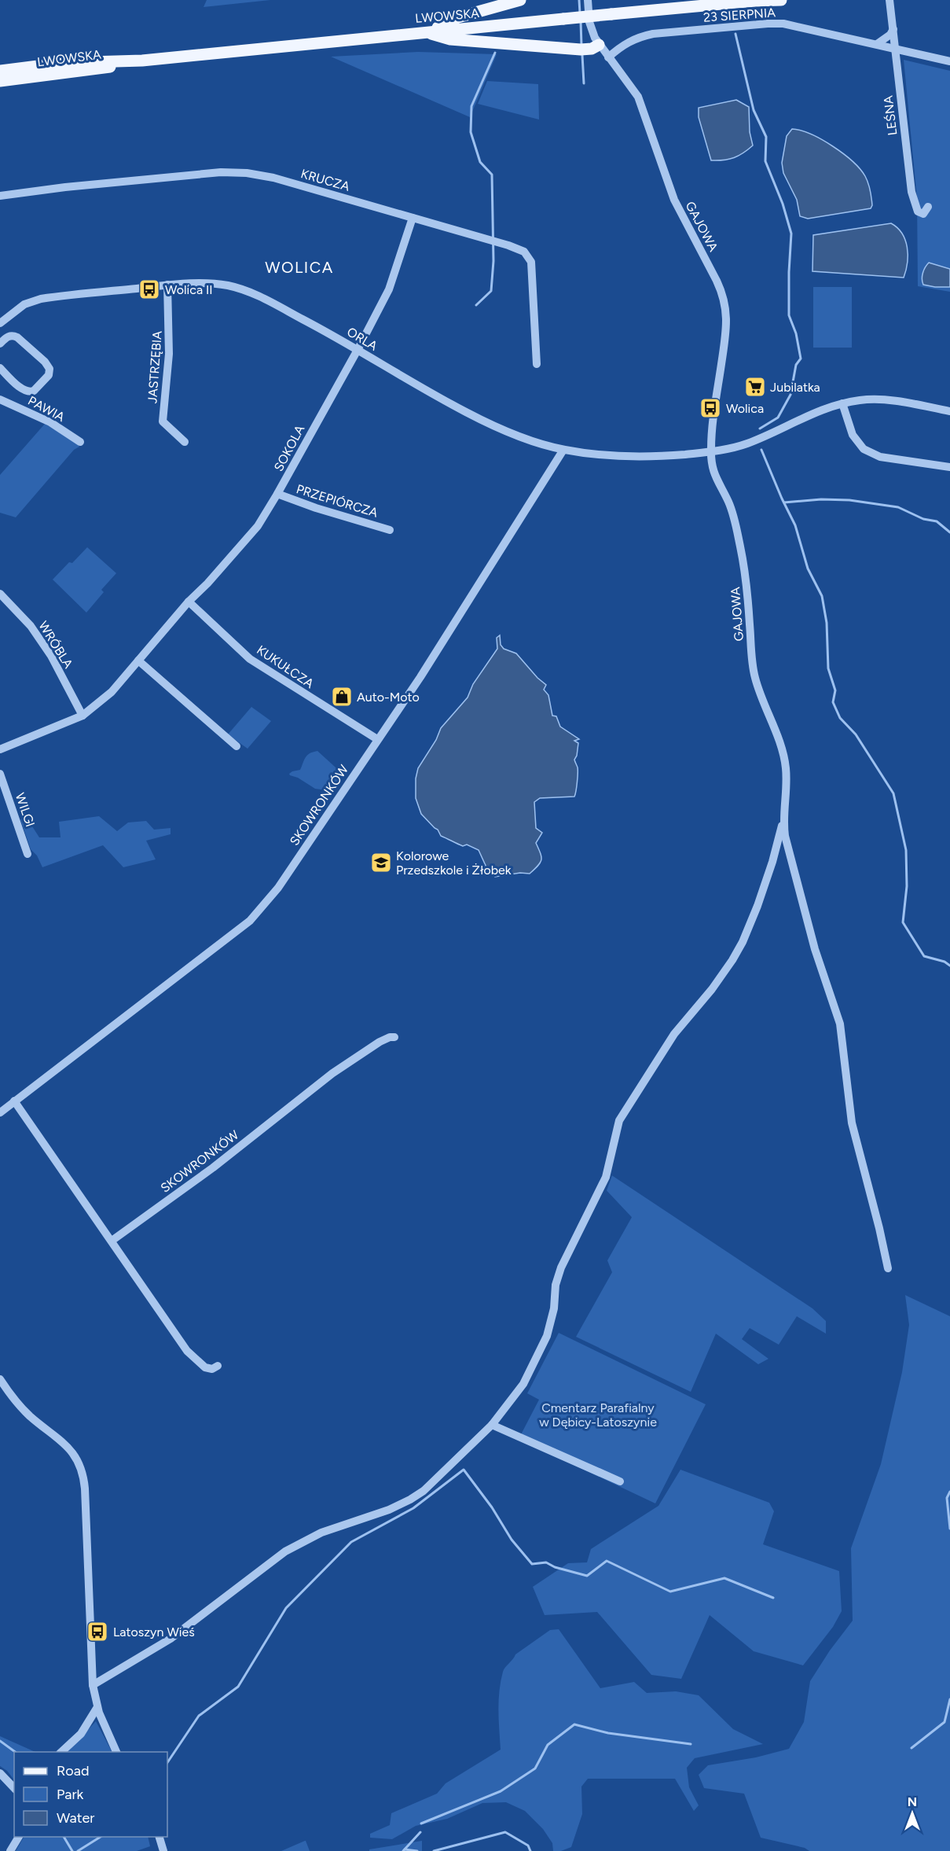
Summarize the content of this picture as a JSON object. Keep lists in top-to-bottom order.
{
  "streets": {
    "main road": ["LWOWSKA"],
    "street": [
      "23 SIERPNIA",
      "LEŚNA",
      "KRUCZA",
      "GAJOWA",
      "ORLA",
      "JASTRZĘBIA",
      "PAWIA",
      "SOKOLA",
      "PRZEPIÓRCZA",
      "WRÓBLA",
      "KUKUŁCZA",
      "SKOWRONKÓW",
      "WILGI"
    ]
  },
  "crossings": [
    ["23 SIERPNIA", "LEŚNA"],
    ["23 SIERPNIA", "GAJOWA"],
    ["KRUCZA", "SOKOLA"],
    ["GAJOWA", "ORLA"],
    ["ORLA", "JASTRZĘBIA"],
    ["ORLA", "SOKOLA"],
    ["ORLA", "SKOWRONKÓW"],
    ["SOKOLA", "PRZEPIÓRCZA"],
    ["SOKOLA", "WRÓBLA"],
    ["SOKOLA", "KUKUŁCZA"],
    ["KUKUŁCZA", "SKOWRONKÓW"]
  ],
  "districts": ["WOLICA"],
  "parks": ["Cmentarz Parafialny w Dębicy-Latoszynie"],
  "places": {
    "bus stop": ["Wolica II", "Wolica", "Latoszyn Wieś"],
    "supermarket": ["Jubilatka"],
    "shop": ["Auto-Moto"],
    "school or university": ["Kolorowe Przedszkole i Żłobek"]
  },
  "legend": ["Road", "Park", "Water"],
  "north": "top"
}
